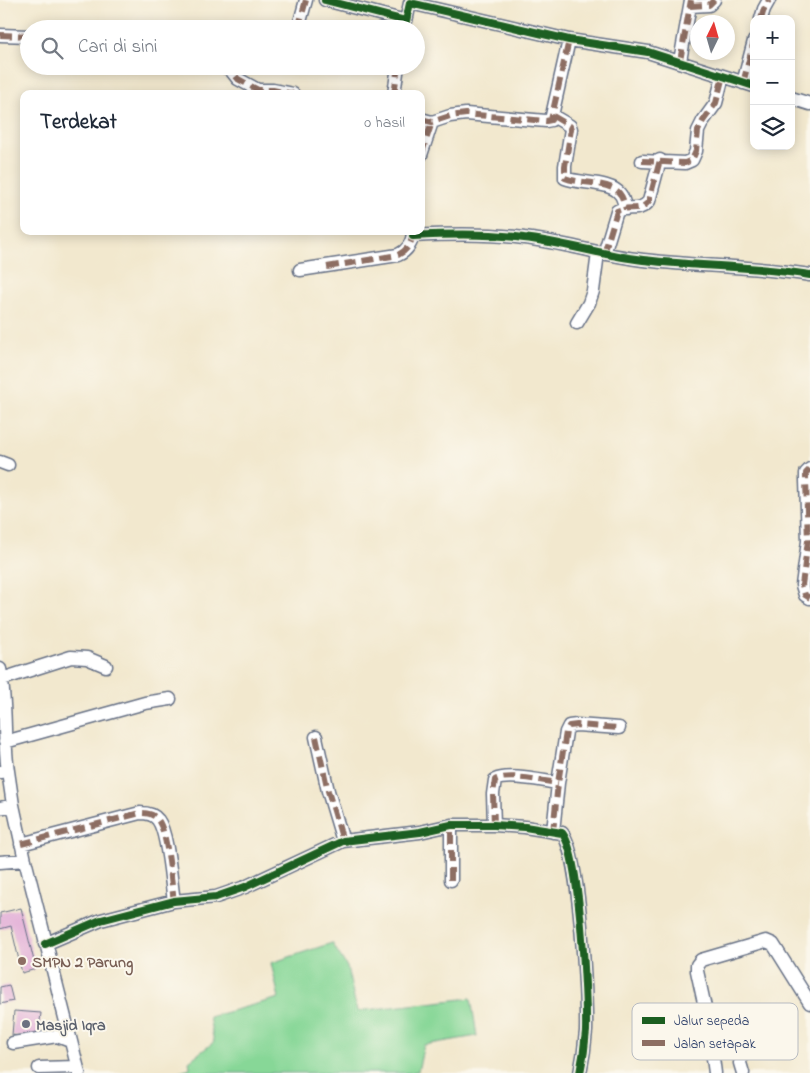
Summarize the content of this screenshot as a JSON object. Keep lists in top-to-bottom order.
{
  "places": ["SMPN 2 Parung", "Masjid Iqra"],
  "legend": ["Jalur sepeda", "Jalan setapak"],
  "north": "top",
  "page": {
    "map_buttons": ["+", "−"],
    "search": "Cari di sini",
    "heading": ["Terdekat", "0 hasil"]
  }
}
